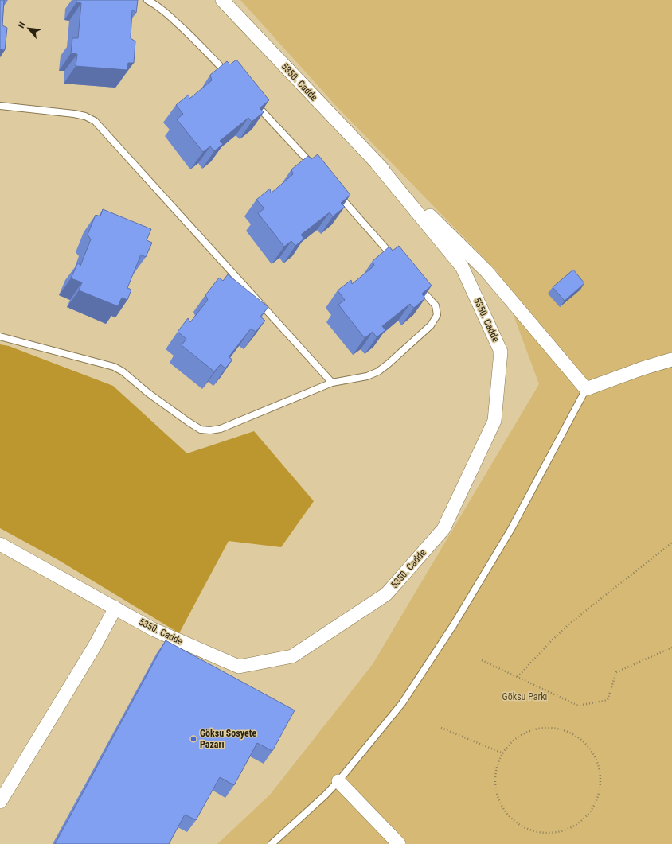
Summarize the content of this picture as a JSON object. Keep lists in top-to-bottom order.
{
  "streets": {
    "street": ["5350. Cadde"]
  },
  "parks": ["Göksu Parkı"],
  "places": ["Göksu Sosyete Pazarı"],
  "north": "top left"
}
